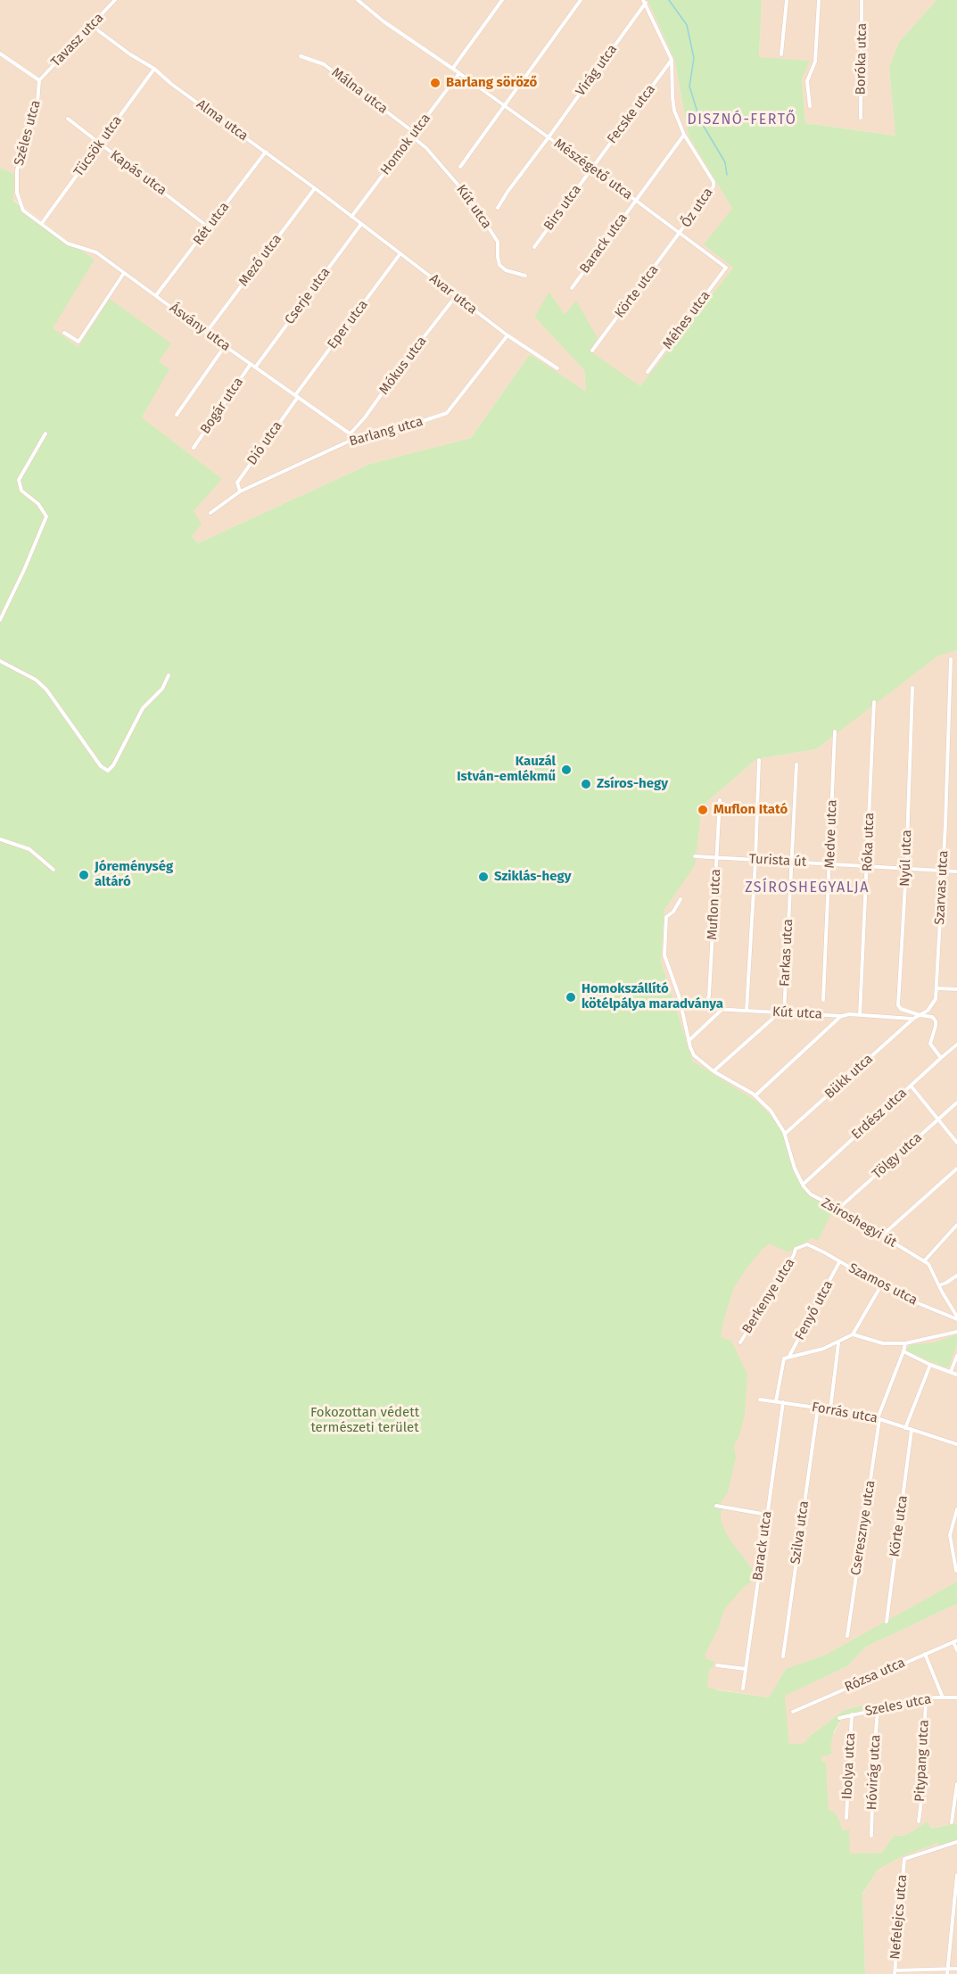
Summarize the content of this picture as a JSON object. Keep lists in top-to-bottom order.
{
  "streets": {
    "street": [
      "Tavasz utca",
      "Boróka utca",
      "Virág utca",
      "Málna utca",
      "Fecske utca",
      "Alma utca",
      "Széles utca",
      "Homok utca",
      "Tücsök utca",
      "Mészégető utca",
      "Kapás utca",
      "Kút utca",
      "Birs utca",
      "Őz utca",
      "Rét utca",
      "Barack utca",
      "Mező utca",
      "Körte utca",
      "Avar utca",
      "Cserje utca",
      "Méhes utca",
      "Eper utca",
      "Ásvány utca",
      "Mókus utca",
      "Bogár utca",
      "Barlang utca",
      "Dió utca",
      "Medve utca",
      "Róka utca",
      "Nyúl utca",
      "Turista út",
      "Szarvas utca",
      "Muflon utca",
      "Farkas utca",
      "Bükk utca",
      "Erdész utca",
      "Tölgy utca",
      "Zsíroshegyi út",
      "Szamos utca",
      "Berkenye utca",
      "Fenyő utca",
      "Forrás utca",
      "Cseresznye utca",
      "Szilva utca",
      "Rózsa utca",
      "Szeles utca",
      "Pitypang utca",
      "Ibolya utca",
      "Hóvirág utca",
      "Nefelejcs utca"
    ]
  },
  "crossings": [
    ["Tavasz utca", "Alma utca"],
    ["Tavasz utca", "Széles utca"],
    ["Virág utca", "Mészégető utca"],
    ["Málna utca", "Homok utca"],
    ["Málna utca", "Kút utca"],
    ["Fecske utca", "Mészégető utca"],
    ["Fecske utca", "Birs utca"],
    ["Alma utca", "Homok utca"],
    ["Alma utca", "Tücsök utca"],
    ["Alma utca", "Rét utca"],
    ["Alma utca", "Mező utca"],
    ["Alma utca", "Avar utca"],
    ["Széles utca", "Tücsök utca"],
    ["Széles utca", "Ásvány utca"],
    ["Homok utca", "Mészégető utca"],
    ["Homok utca", "Kút utca"],
    ["Homok utca", "Avar utca"],
    ["Tücsök utca", "Kapás utca"],
    ["Tücsök utca", "Ásvány utca"],
    ["Mészégető utca", "Birs utca"],
    ["Mészégető utca", "Őz utca"],
    ["Mészégető utca", "Barack utca"],
    ["Mészégető utca", "Körte utca"],
    ["Mészégető utca", "Méhes utca"],
    ["Kapás utca", "Rét utca"],
    ["Kút utca", "Róka utca"],
    ["Kút utca", "Muflon utca"],
    ["Kút utca", "Farkas utca"],
    ["Kút utca", "Bükk utca"],
    ["Kút utca", "Zsíroshegyi út"],
    ["Őz utca", "Körte utca"],
    ["Rét utca", "Ásvány utca"],
    ["Barack utca", "Forrás utca"],
    ["Mező utca", "Ásvány utca"],
    ["Körte utca", "Forrás utca"],
    ["Avar utca", "Cserje utca"],
    ["Avar utca", "Eper utca"],
    ["Avar utca", "Mókus utca"],
    ["Avar utca", "Barlang utca"],
    ["Cserje utca", "Ásvány utca"],
    ["Eper utca", "Ásvány utca"],
    ["Eper utca", "Dió utca"],
    ["Ásvány utca", "Mókus utca"],
    ["Ásvány utca", "Bogár utca"],
    ["Ásvány utca", "Barlang utca"],
    ["Ásvány utca", "Dió utca"],
    ["Barlang utca", "Dió utca"],
    ["Medve utca", "Turista út"],
    ["Róka utca", "Turista út"],
    ["Nyúl utca", "Turista út"],
    ["Nyúl utca", "Bükk utca"],
    ["Turista út", "Szarvas utca"],
    ["Turista út", "Muflon utca"],
    ["Turista út", "Farkas utca"],
    ["Szarvas utca", "Bükk utca"],
    ["Bükk utca", "Zsíroshegyi út"],
    ["Erdész utca", "Zsíroshegyi út"],
    ["Tölgy utca", "Zsíroshegyi út"],
    ["Zsíroshegyi út", "Szamos utca"],
    ["Szamos utca", "Berkenye utca"],
    ["Szamos utca", "Fenyő utca"],
    ["Forrás utca", "Cseresznye utca"],
    ["Forrás utca", "Szilva utca"],
    ["Szeles utca", "Pitypang utca"],
    ["Szeles utca", "Ibolya utca"],
    ["Szeles utca", "Hóvirág utca"]
  ],
  "districts": ["DISZNÓ-FERTŐ", "ZSÍROSHEGYALJA"],
  "parks": ["Fokozottan védett természeti terület"],
  "places": [
    "Barlang söröző",
    "Kauzál István-emlékmű",
    "Zsíros-hegy",
    "Muflon Itató",
    "Jóreménység altáró",
    "Sziklás-hegy",
    "Homokszállító kötélpálya maradványa"
  ]
}
